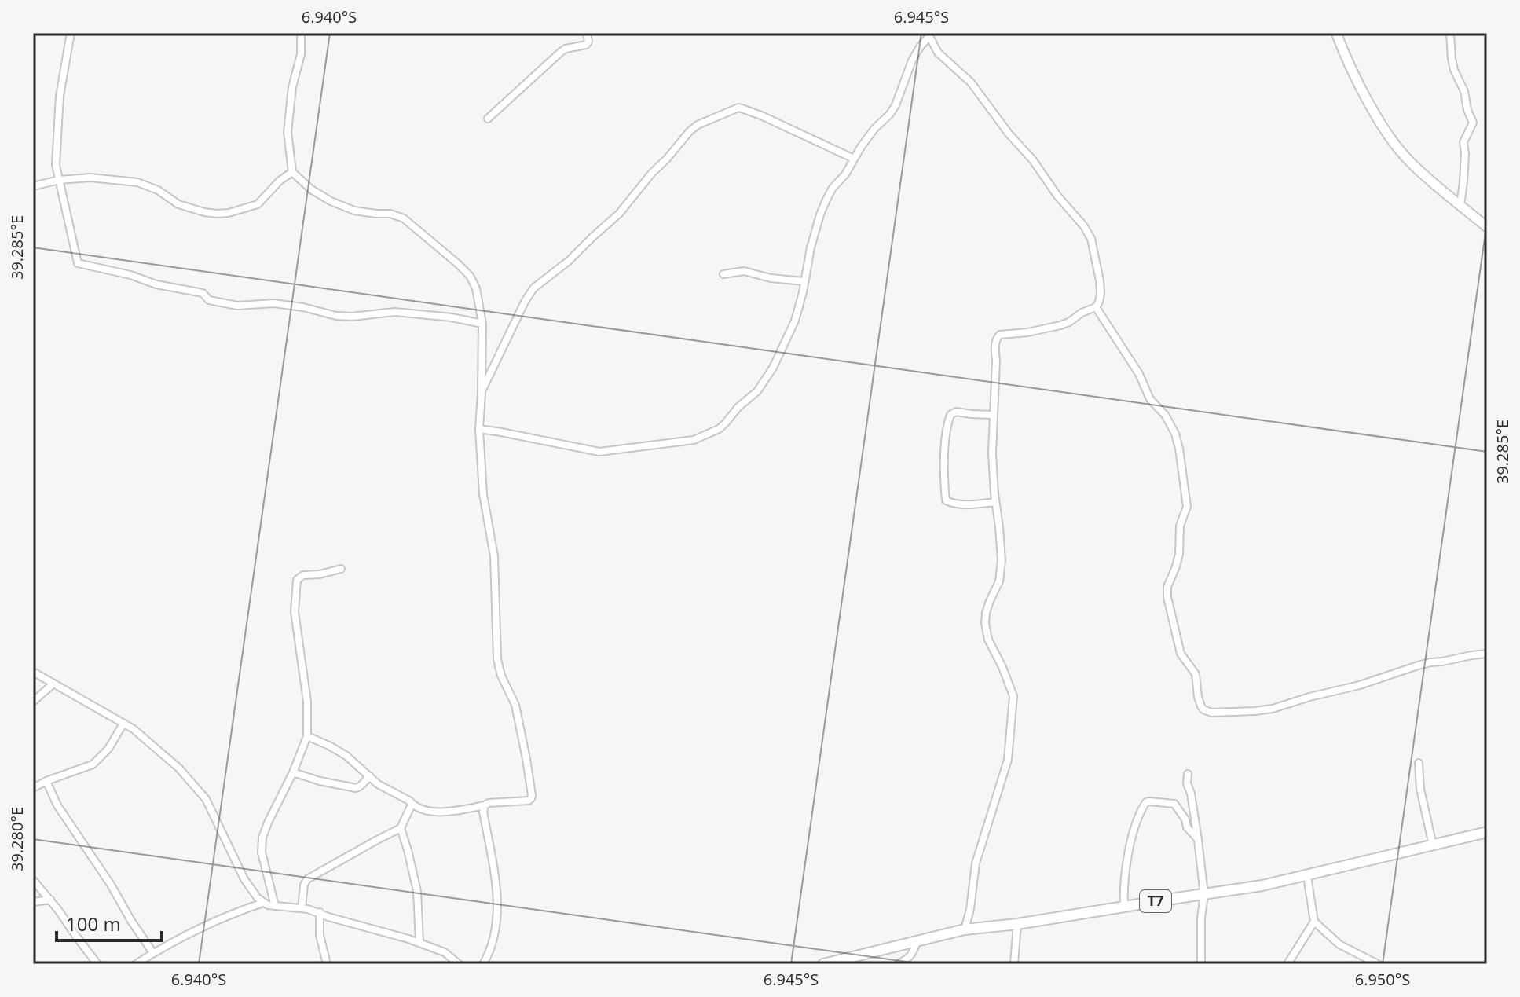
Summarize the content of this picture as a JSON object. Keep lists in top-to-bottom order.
{
  "streets": {
    "highway": ["T7"]
  },
  "scale_bar": "100 m",
  "coordinates": [
    "6.940°S",
    "6.945°S",
    "39.285°E",
    "39.280°E",
    "6.950°S"
  ]
}
